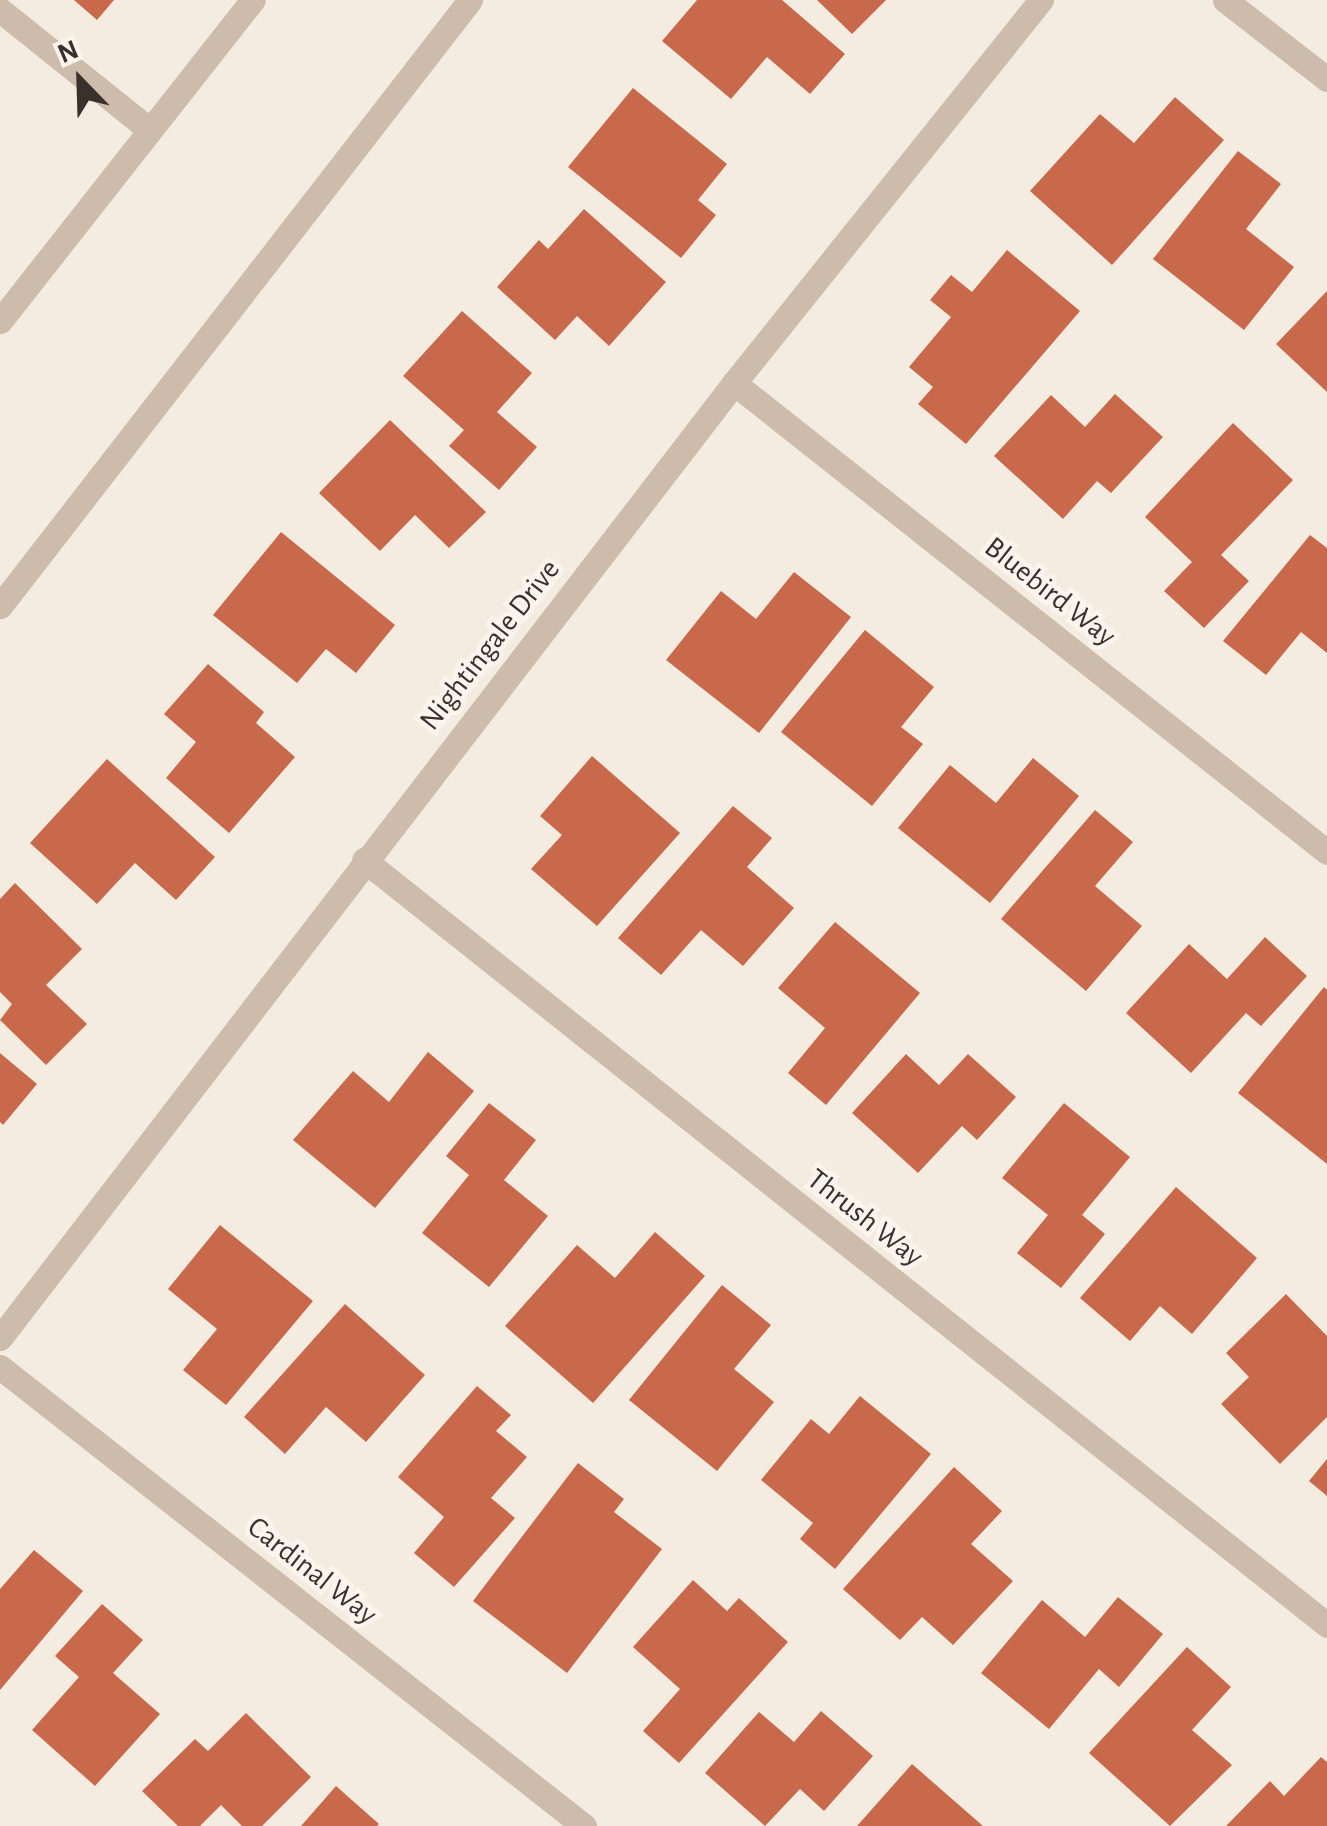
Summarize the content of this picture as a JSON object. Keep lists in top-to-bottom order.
{
  "streets": {
    "street": [
      "Bluebird Way",
      "Nightingale Drive",
      "Thrush Way",
      "Cardinal Way"
    ]
  },
  "crossings": [
    ["Bluebird Way", "Nightingale Drive"],
    ["Nightingale Drive", "Thrush Way"]
  ],
  "north": "top left"
}
